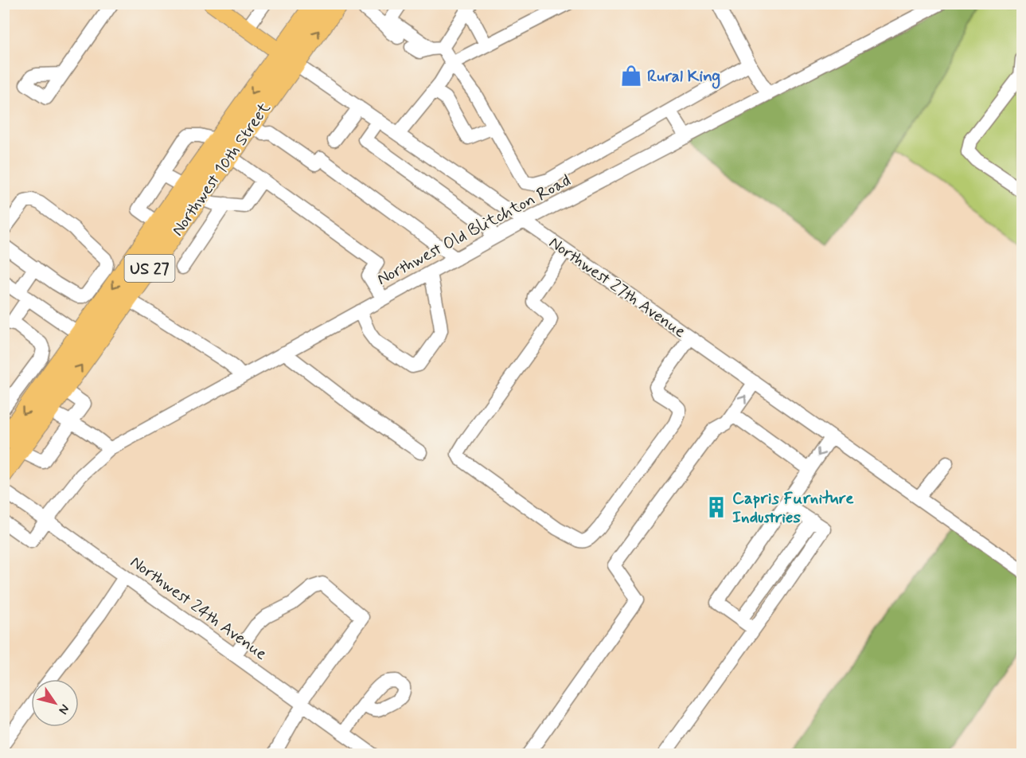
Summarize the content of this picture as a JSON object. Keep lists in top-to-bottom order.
{
  "streets": {
    "highway": ["Northwest 10th Street", "US 27"],
    "main road": ["Northwest 27th Avenue"],
    "street": ["Northwest Old Blitchton Road", "Northwest 24th Avenue"]
  },
  "crossings": [
    ["Northwest 10th Street", "Northwest 27th Avenue"],
    ["Northwest Old Blitchton Road", "Northwest 27th Avenue"],
    ["Northwest Old Blitchton Road", "Northwest 24th Avenue"]
  ],
  "places": {
    "shop": ["Rural King"],
    "building": ["Capris Furniture Industries"]
  },
  "north": "bottom right"
}
